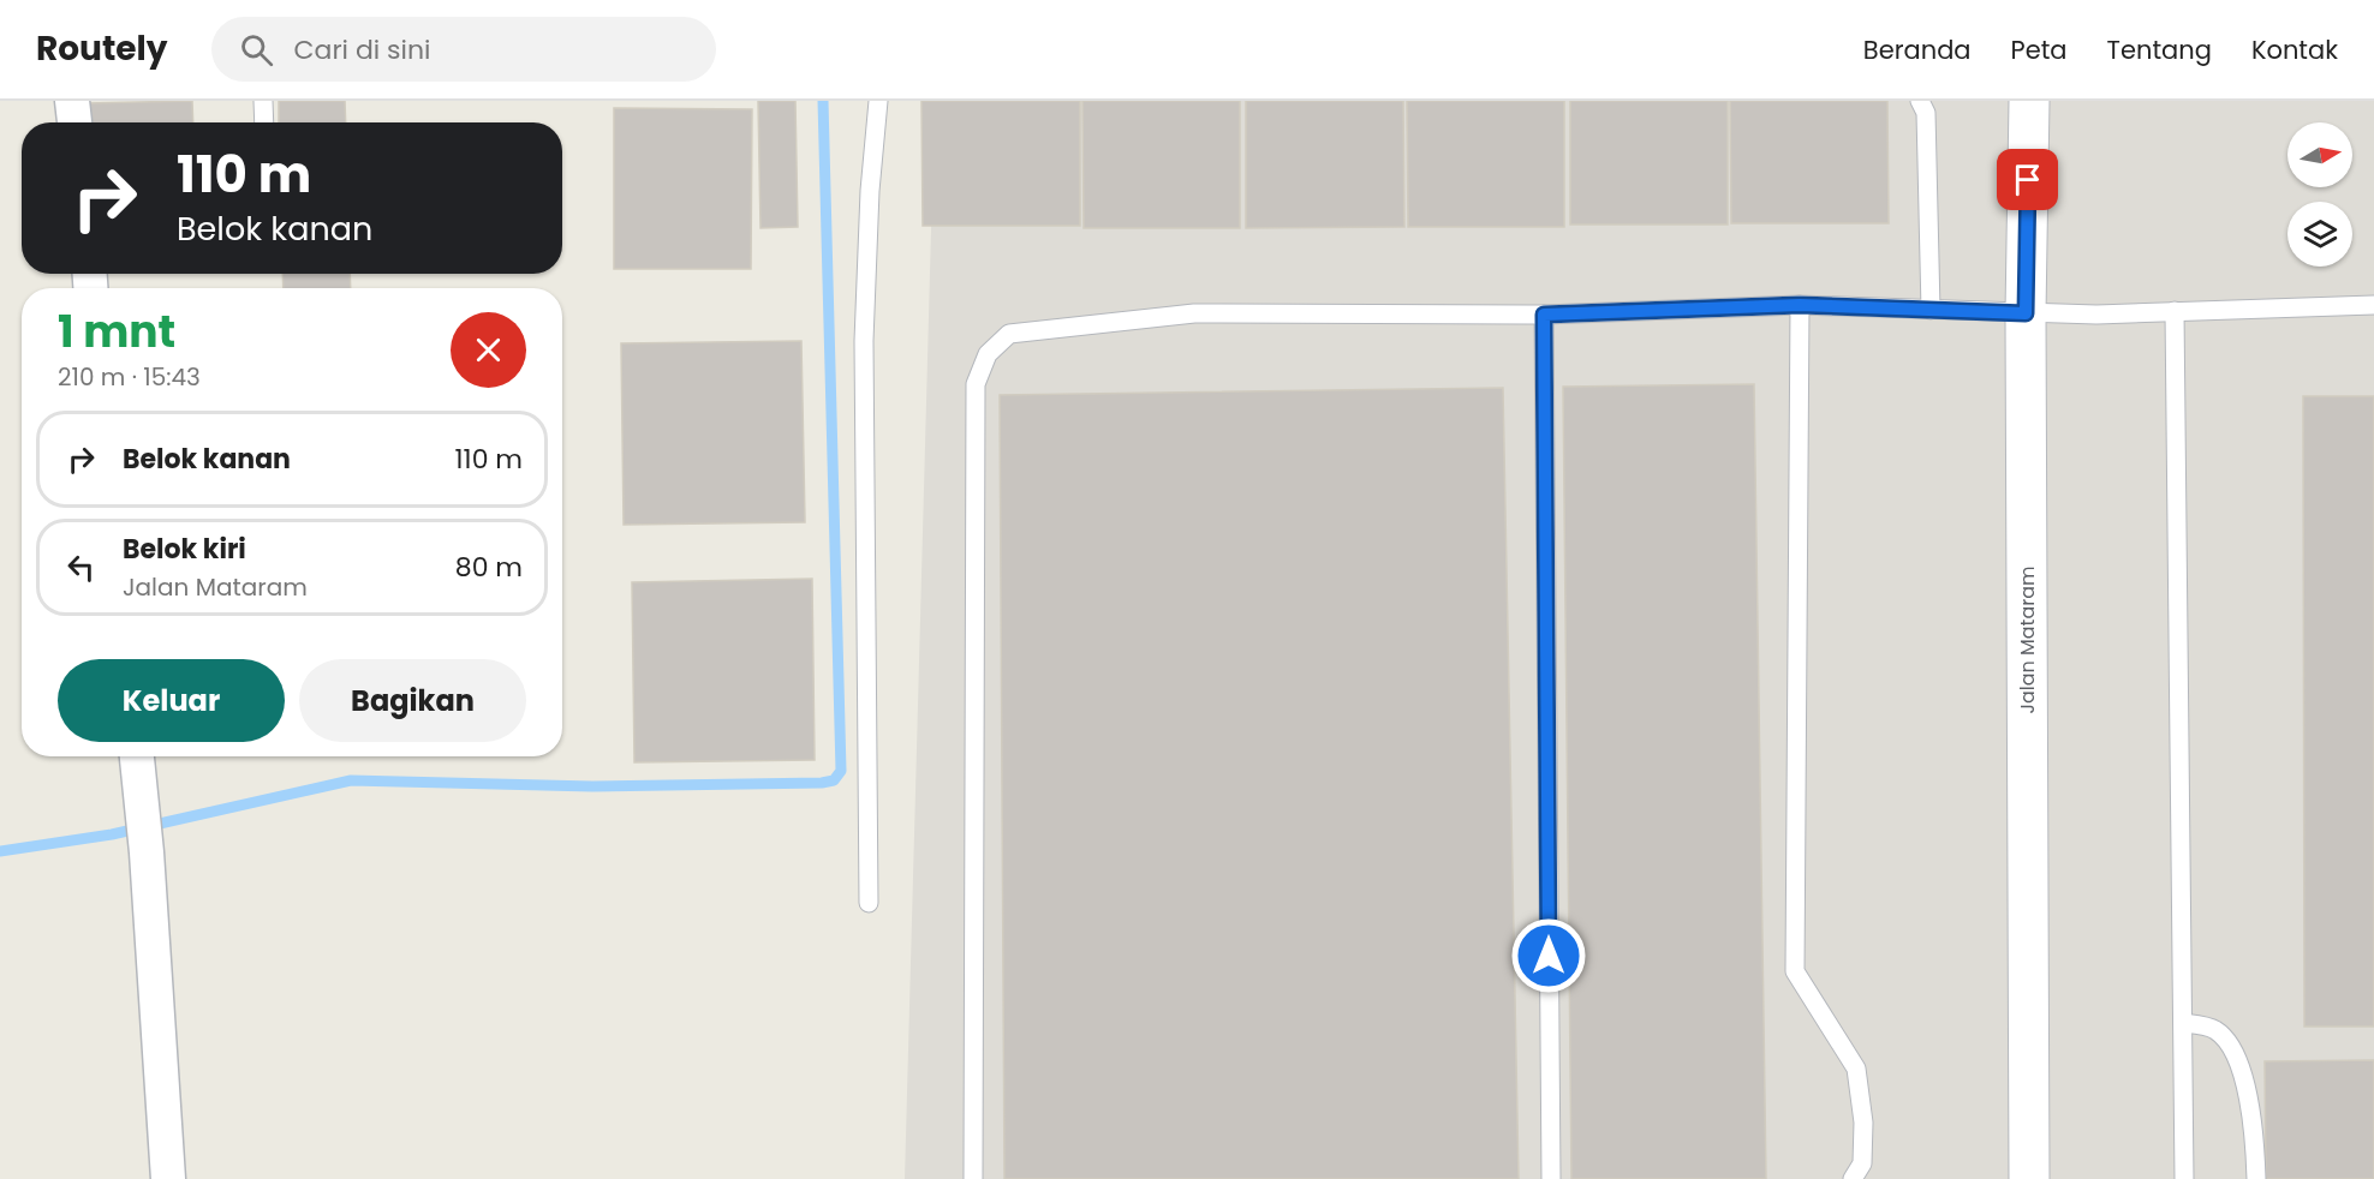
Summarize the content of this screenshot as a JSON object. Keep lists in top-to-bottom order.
{
  "streets": {
    "main road": ["Jalan Mataram"]
  },
  "north": "right",
  "page": {
    "header": "Routely",
    "search": "Cari di sini",
    "nav": [
      "Beranda",
      "Peta",
      "Tentang",
      "Kontak"
    ],
    "turn": ["110 m", "Belok kanan"],
    "heading": ["1 mnt", "210 m · 15:43"],
    "list": [
      {
        "name": "Belok kanan",
        "value": "110 m"
      },
      {
        "name": "Belok kiri",
        "note": "Jalan Mataram",
        "value": "80 m"
      }
    ],
    "buttons": ["Keluar", "Bagikan"]
  }
}
